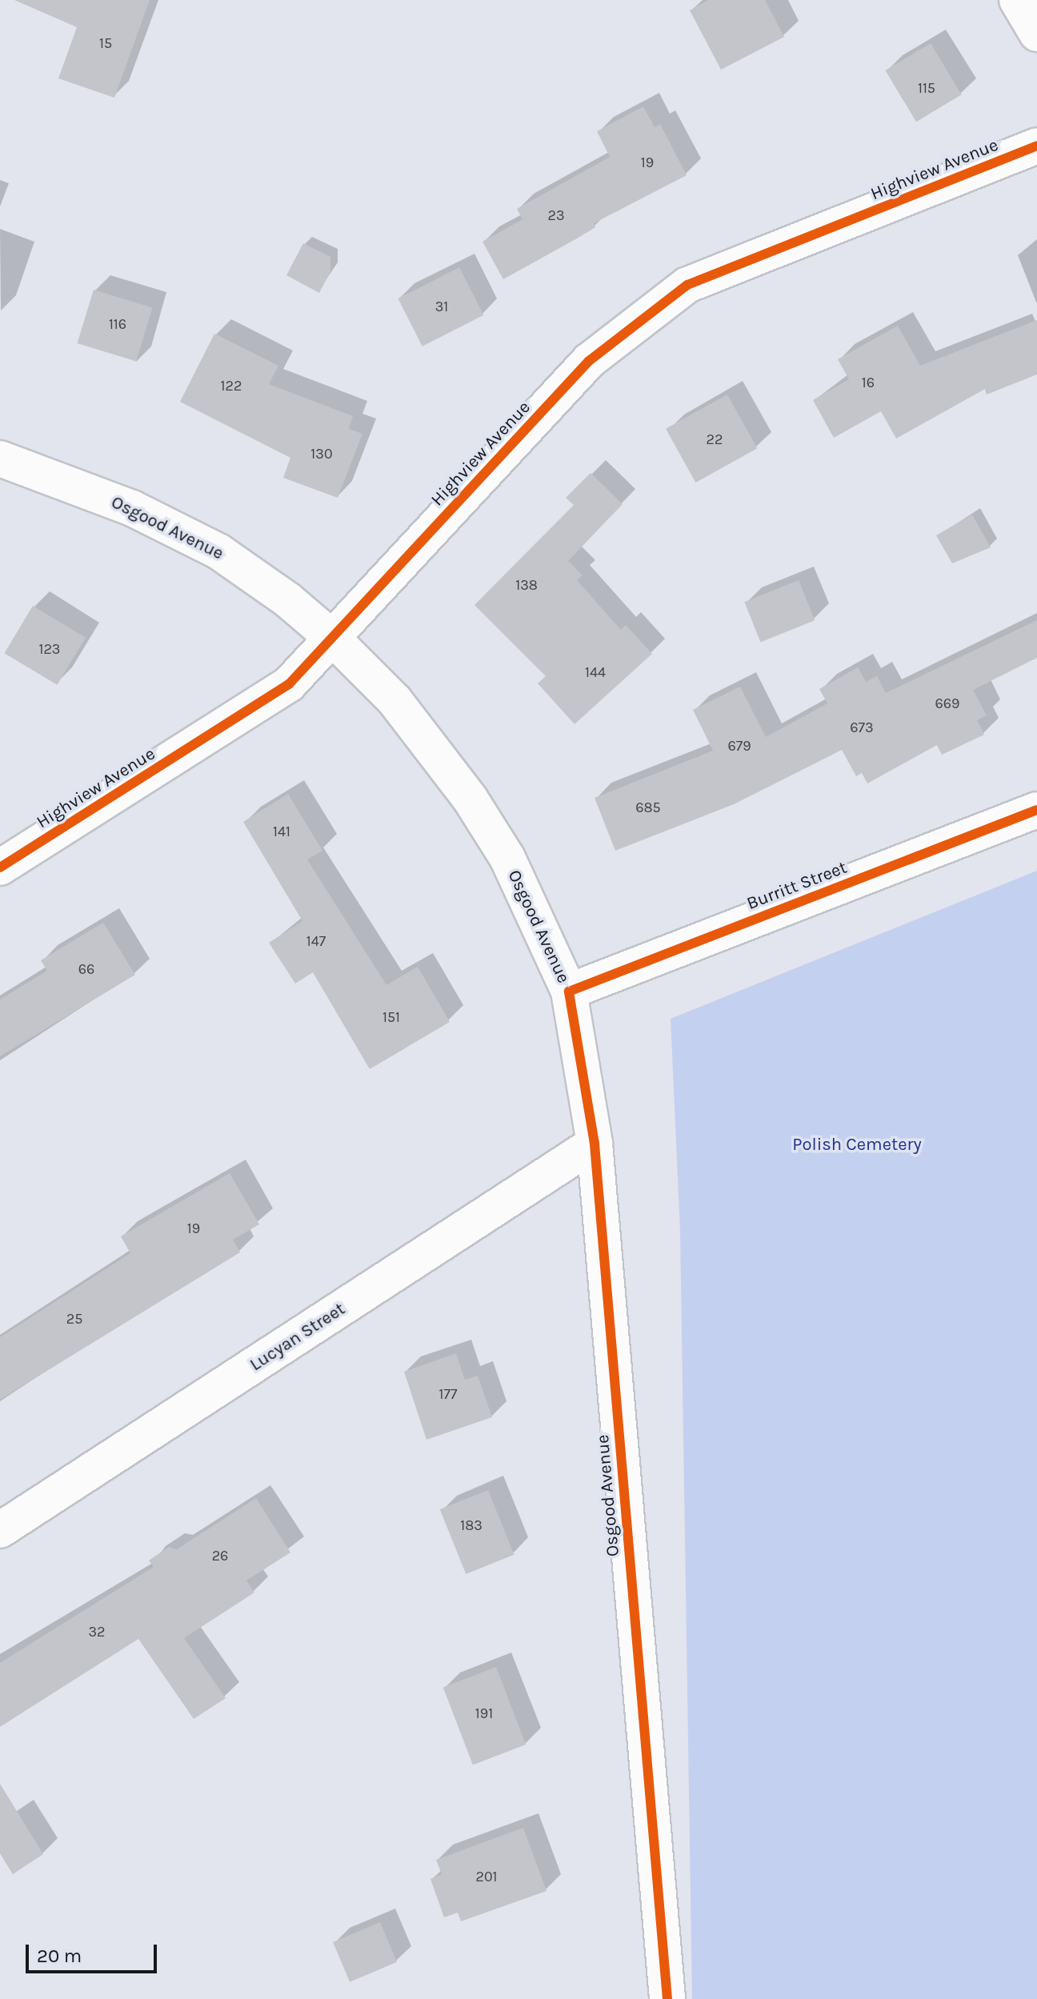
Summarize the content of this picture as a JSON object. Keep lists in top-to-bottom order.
{
  "streets": {
    "street": [
      "Highview Avenue",
      "Osgood Avenue",
      "Burritt Street",
      "Lucyan Street"
    ]
  },
  "crossings": [
    ["Highview Avenue", "Osgood Avenue"],
    ["Osgood Avenue", "Burritt Street"],
    ["Osgood Avenue", "Lucyan Street"]
  ],
  "parks": ["Polish Cemetery"],
  "house_numbers": [
    "15",
    "115",
    "19",
    "23",
    "31",
    "116",
    "16",
    "122",
    "22",
    "130",
    "138",
    "123",
    "144",
    "669",
    "673",
    "679",
    "685",
    "141",
    "147",
    "66",
    "151",
    "19",
    "25",
    "177",
    "183",
    "26",
    "32",
    "191",
    "201"
  ],
  "scale_bar": "20 m"
}
